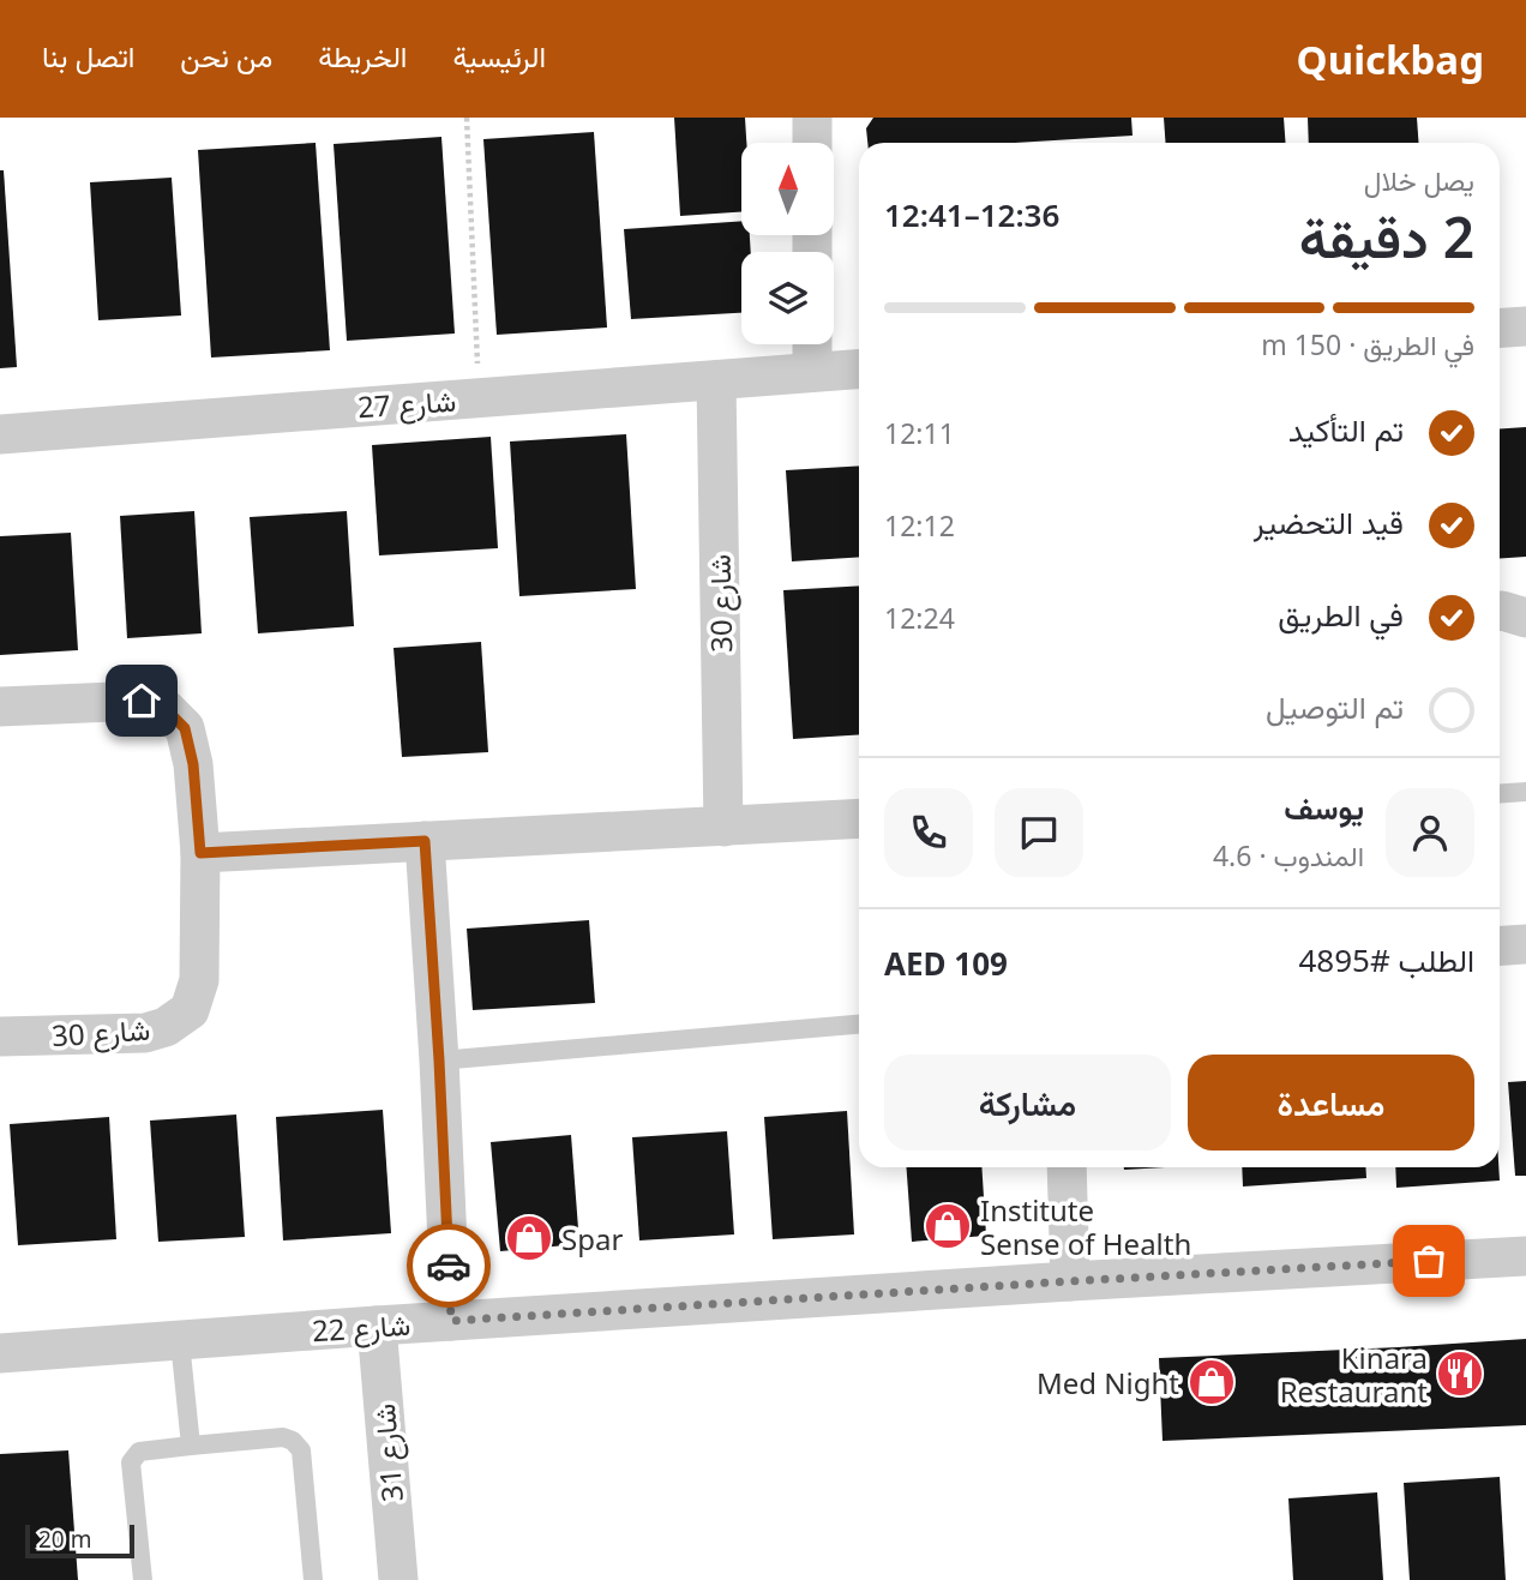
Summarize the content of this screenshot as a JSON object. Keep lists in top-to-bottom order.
{
  "streets": {
    "street": [
      "شارع 27",
      "شارع 30",
      "شارع 22",
      "شارع 31"
    ]
  },
  "crossings": [
    ["شارع 27", "شارع 30"],
    ["شارع 22", "شارع 31"]
  ],
  "places": {
    "shop": ["Institute Sense of Health", "Spar", "Med Night"],
    "restaurant": ["Kinara Restaurant"]
  },
  "scale_bar": "20 m",
  "north": "top",
  "page": {
    "header": "Quickbag",
    "nav": [
      "الرئيسية",
      "الخريطة",
      "من نحن",
      "اتصل بنا"
    ],
    "heading": ["2 دقيقة", "يصل خلال", "12:36–12:41"],
    "panel": [
      "يوسف",
      "المندوب · 4.6",
      "الطلب #4895",
      "AED 109"
    ],
    "bar": "في الطريق · 150 m",
    "list": [
      ["تم التأكيد", "12:11"],
      ["قيد التحضير", "12:12"],
      ["في الطريق", "12:24"],
      "تم التوصيل"
    ],
    "buttons": ["مساعدة", "مشاركة"],
    "scale": "20 m"
  }
}
